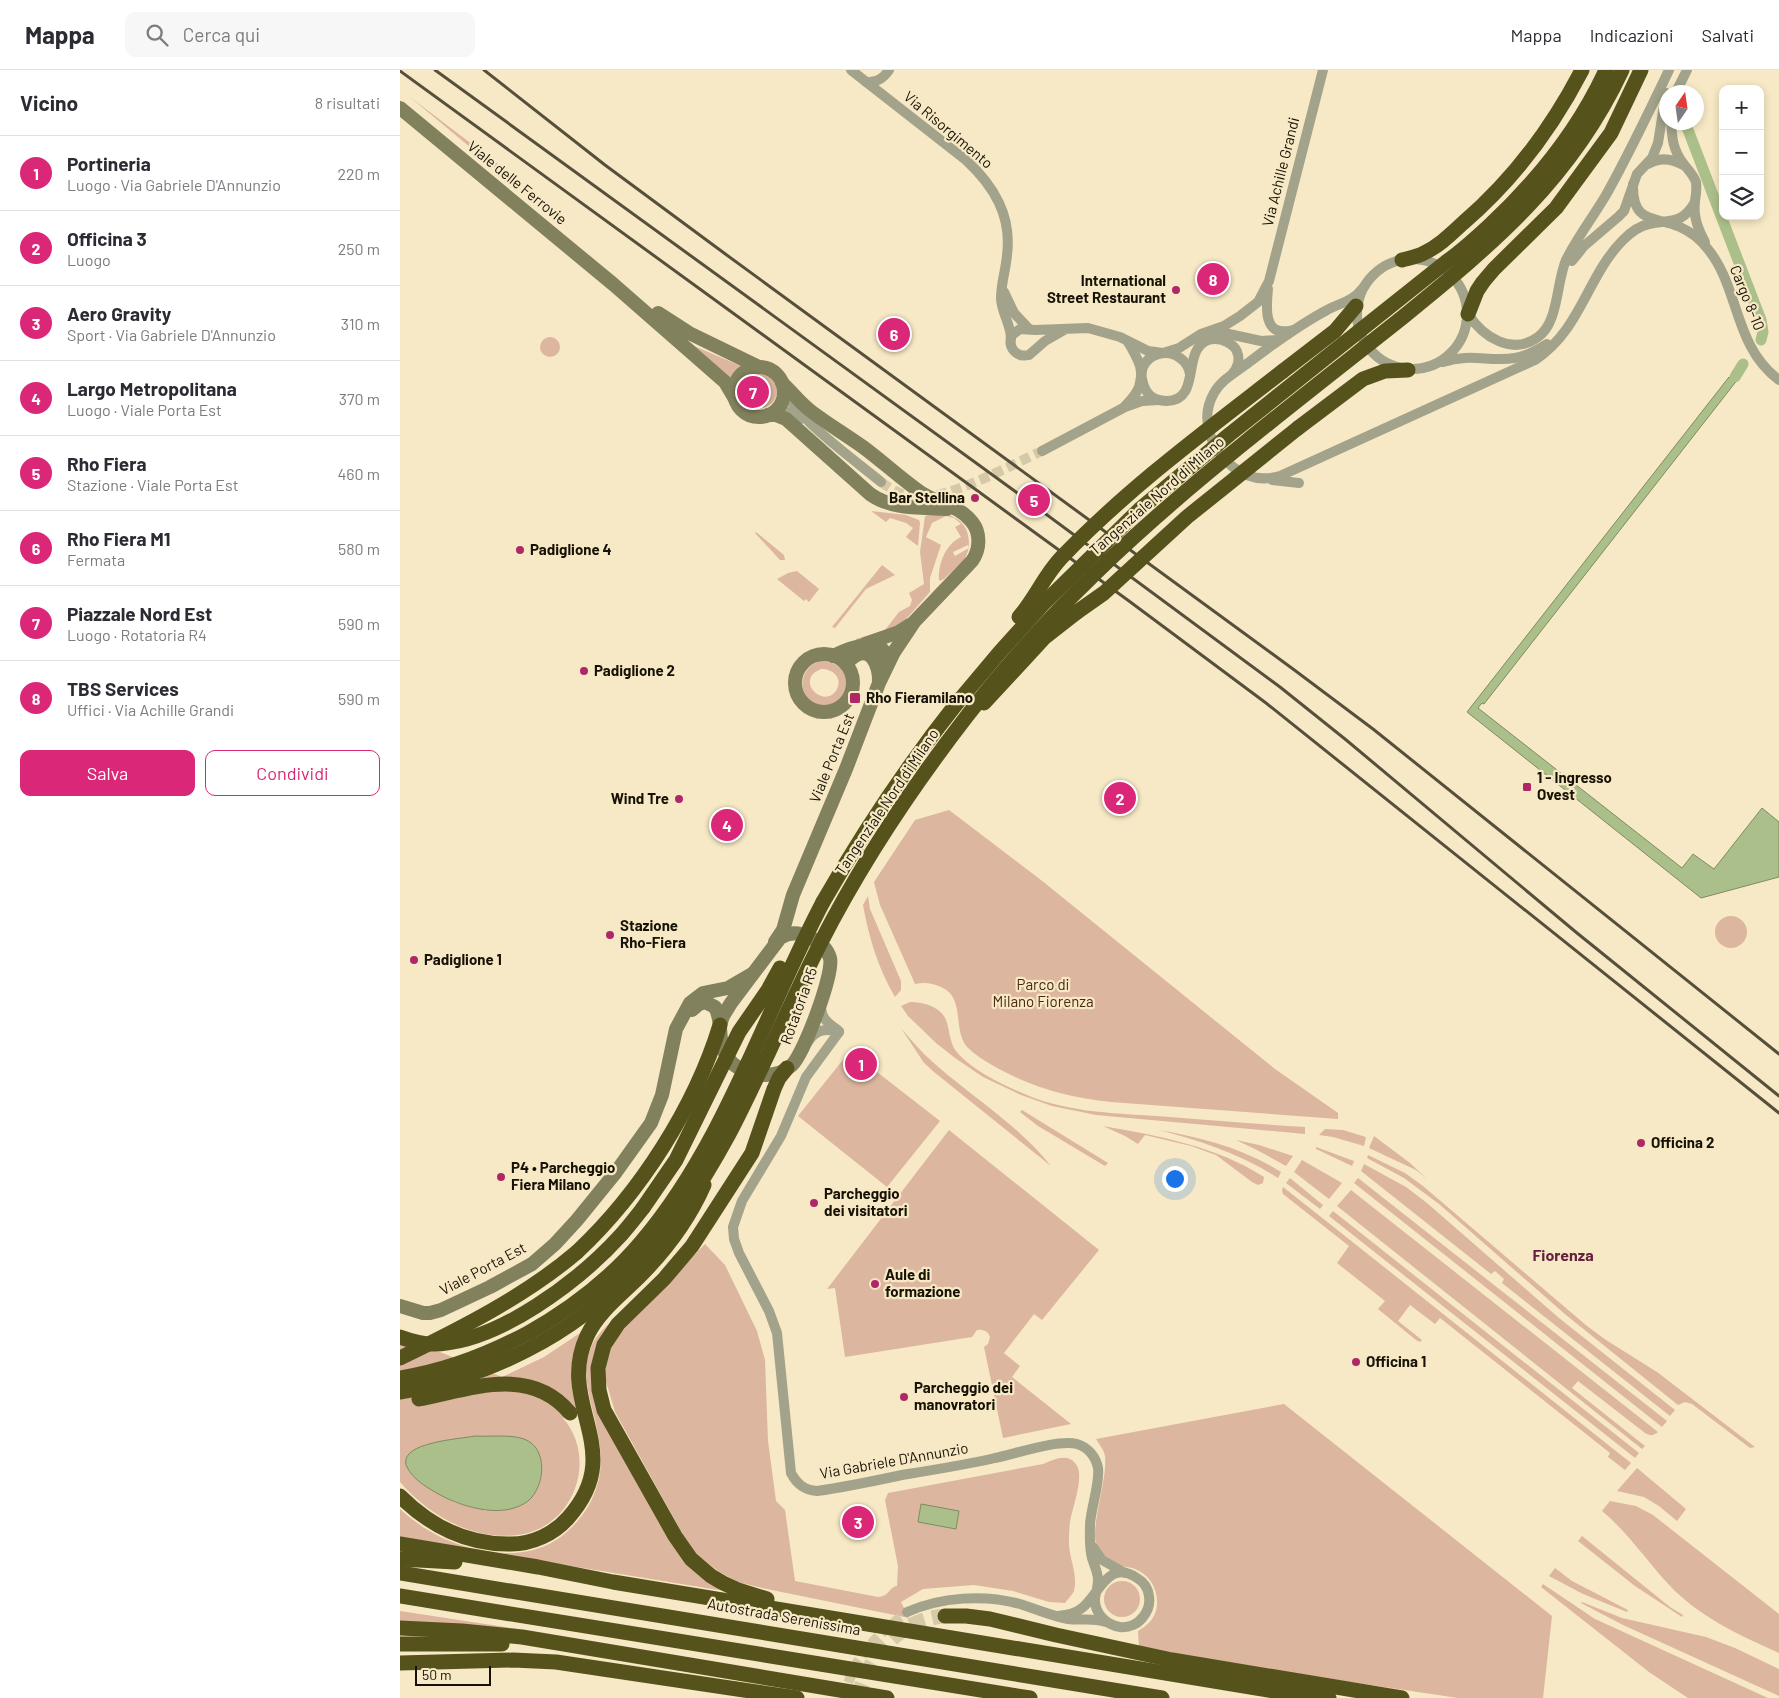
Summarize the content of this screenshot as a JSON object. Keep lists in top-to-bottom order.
{
  "streets": {
    "highway": ["Tangenziale Nord di Milano", "Autostrada Serenissima"],
    "street": [
      "Via Risorgimento",
      "Via Achille Grandi",
      "Viale delle Ferrovie",
      "Cargo 8-10",
      "Viale Porta Est",
      "Rotatoria R5",
      "Via Gabriele D'Annunzio"
    ]
  },
  "crossings": [
    ["Viale Porta Est", "Rotatoria R5"]
  ],
  "districts": ["Fiorenza"],
  "parks": ["Parco di Milano Fiorenza"],
  "places": {
    "other": [
      "International Street Restaurant",
      "Bar Stellina",
      "Padiglione 4",
      "Padiglione 2",
      "Wind Tre",
      "Stazione Rho-Fiera",
      "Padiglione 1",
      "Officina 2",
      "P4 • Parcheggio Fiera Milano",
      "Parcheggio dei visitatori",
      "Aule di formazione",
      "Officina 1",
      "Parcheggio dei manovratori"
    ],
    "transit": ["Rho Fieramilano", "1 - Ingresso Ovest"]
  },
  "scale_bar": "50 m",
  "north": "top",
  "page": {
    "header": "Mappa",
    "search": "Cerca qui",
    "nav": ["Mappa", "Indicazioni", "Salvati"],
    "heading": ["Vicino", "8 risultati"],
    "map_buttons": ["+", "−"],
    "list": [
      {
        "mark": "1",
        "name": "Portineria",
        "note": "Luogo · Via Gabriele D'Annunzio",
        "value": "220 m"
      },
      {
        "mark": "2",
        "name": "Officina 3",
        "note": "Luogo",
        "value": "250 m"
      },
      {
        "mark": "3",
        "name": "Aero Gravity",
        "note": "Sport · Via Gabriele D'Annunzio",
        "value": "310 m"
      },
      {
        "mark": "4",
        "name": "Largo Metropolitana",
        "note": "Luogo · Viale Porta Est",
        "value": "370 m"
      },
      {
        "mark": "5",
        "name": "Rho Fiera",
        "note": "Stazione · Viale Porta Est",
        "value": "460 m"
      },
      {
        "mark": "6",
        "name": "Rho Fiera M1",
        "note": "Fermata",
        "value": "580 m"
      },
      {
        "mark": "7",
        "name": "Piazzale Nord Est",
        "note": "Luogo · Rotatoria R4",
        "value": "590 m"
      },
      {
        "mark": "8",
        "name": "TBS Services",
        "note": "Uffici · Via Achille Grandi",
        "value": "590 m"
      }
    ],
    "pins": [
      "8",
      "6",
      "7",
      "5",
      "2",
      "4",
      "1",
      "3"
    ],
    "buttons": ["Salva", "Condividi"],
    "scale": "50 m"
  }
}
